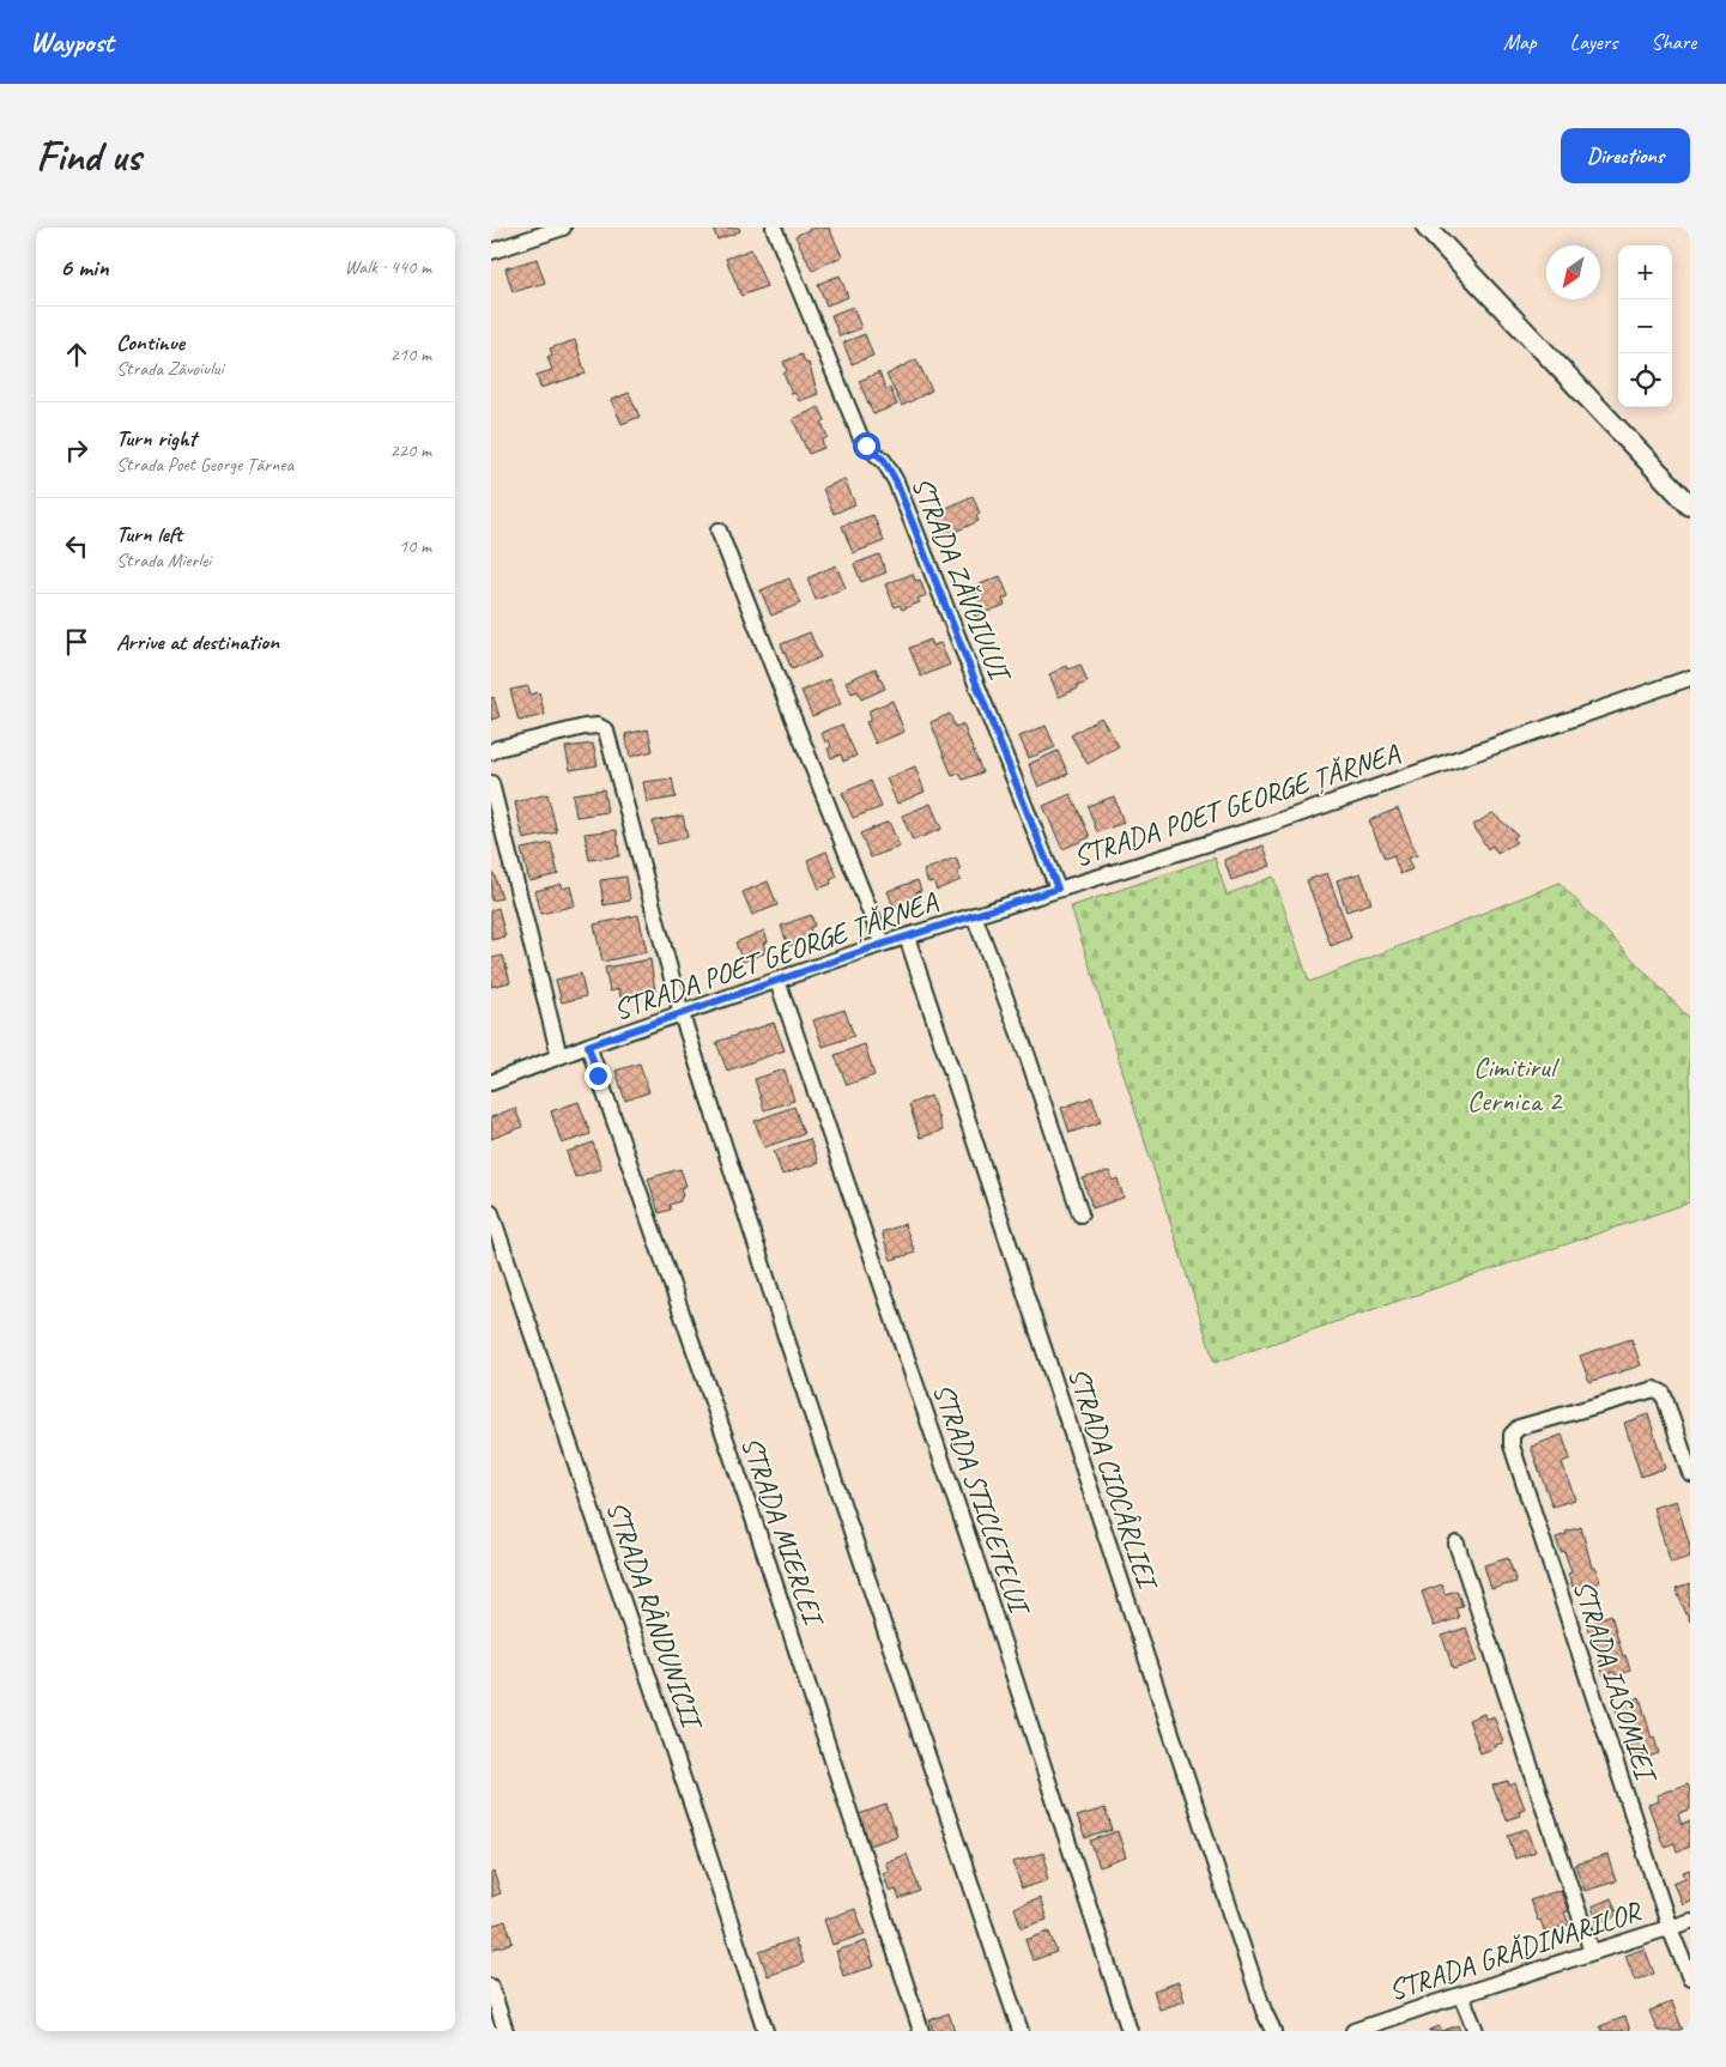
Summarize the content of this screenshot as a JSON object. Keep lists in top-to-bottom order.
{
  "streets": {
    "street": [
      "STRADA ZĂVOIULUI",
      "STRADA POET GEORGE ȚĂRNEA",
      "STRADA CIOCÂRLIEI",
      "STRADA STICLETELUI",
      "STRADA MIERLEI",
      "STRADA RÂNDUNICII",
      "STRADA IASOMIEI",
      "STRADA GRĂDINARILOR"
    ]
  },
  "crossings": [
    ["STRADA ZĂVOIULUI", "STRADA POET GEORGE ȚĂRNEA"],
    ["STRADA POET GEORGE ȚĂRNEA", "STRADA CIOCÂRLIEI"],
    ["STRADA POET GEORGE ȚĂRNEA", "STRADA STICLETELUI"],
    ["STRADA POET GEORGE ȚĂRNEA", "STRADA MIERLEI"],
    ["STRADA IASOMIEI", "STRADA GRĂDINARILOR"]
  ],
  "parks": ["Cimitirul Cernica 2"],
  "north": "bottom left",
  "page": {
    "header": "Waypost",
    "nav": ["Map", "Layers", "Share"],
    "buttons": "Directions",
    "title": "Find us",
    "heading": ["6 min", "Walk · 440 m"],
    "map_buttons": ["+", "−"],
    "list": [
      ["Continue", "Strada Zăvoiului", "210 m"],
      ["Turn right", "Strada Poet George Țărnea", "220 m"],
      ["Turn left", "Strada Mierlei", "10 m"],
      "Arrive at destination"
    ]
  }
}
